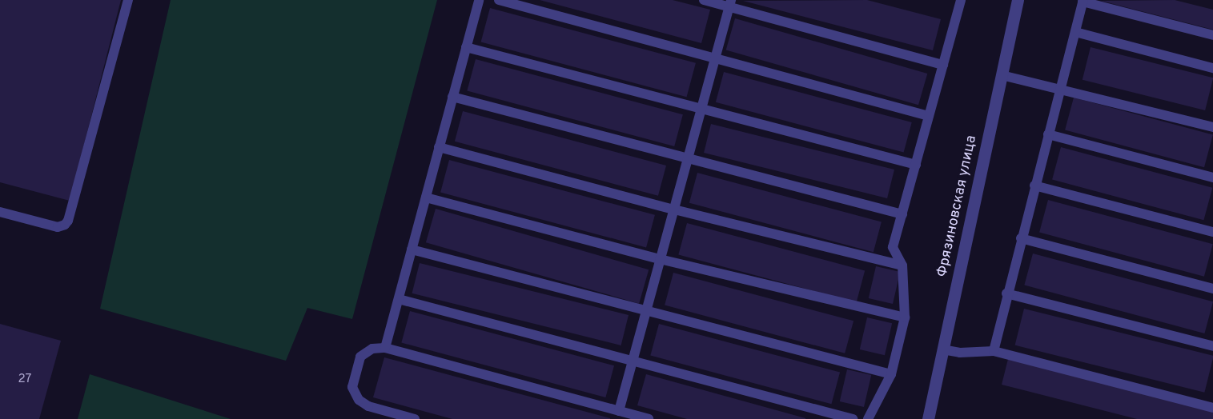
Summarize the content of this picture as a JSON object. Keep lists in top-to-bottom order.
{
  "streets": {
    "street": ["Фрязиновская улица"]
  },
  "house_numbers": ["27"]
}
